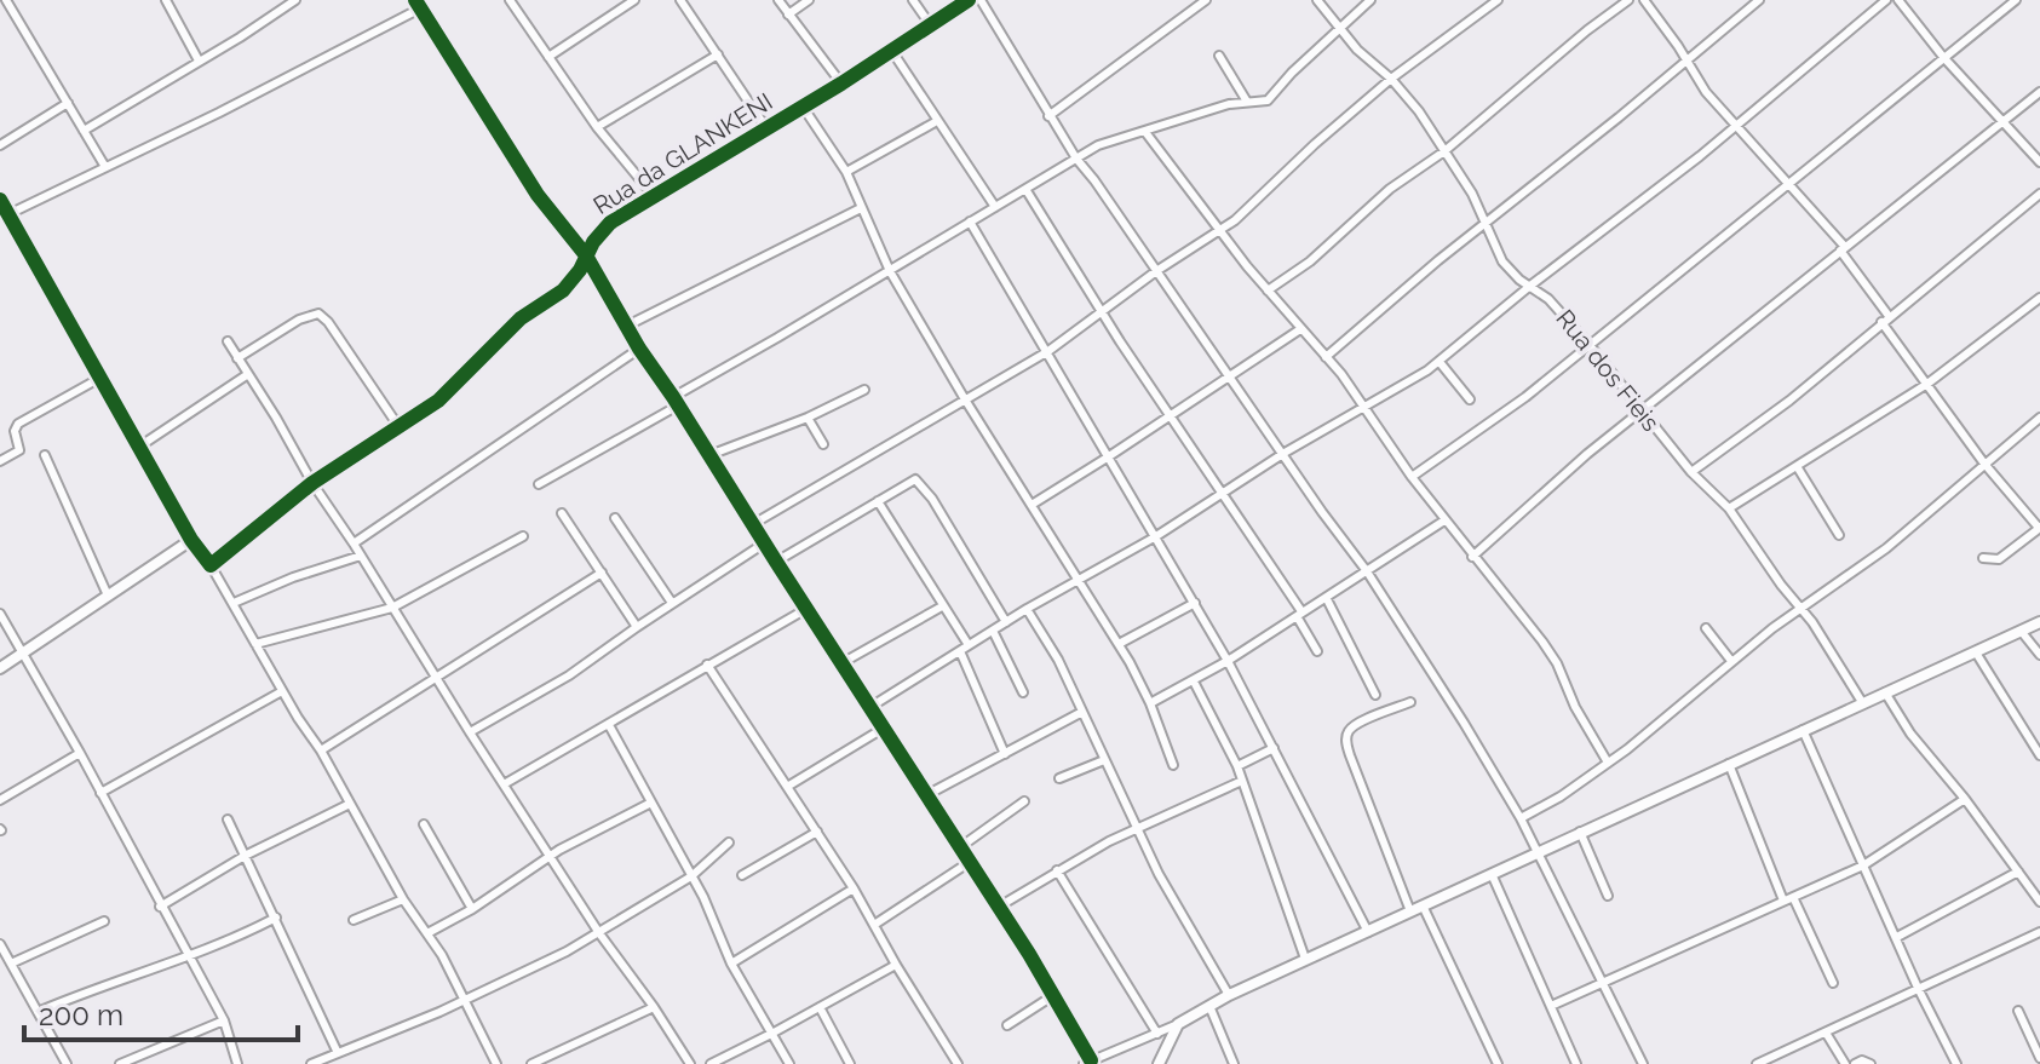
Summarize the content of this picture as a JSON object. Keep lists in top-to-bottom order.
{
  "streets": {
    "street": ["Rua da GLANKENI", "Rua dos Fieis"]
  },
  "scale_bar": "200 m"
}
